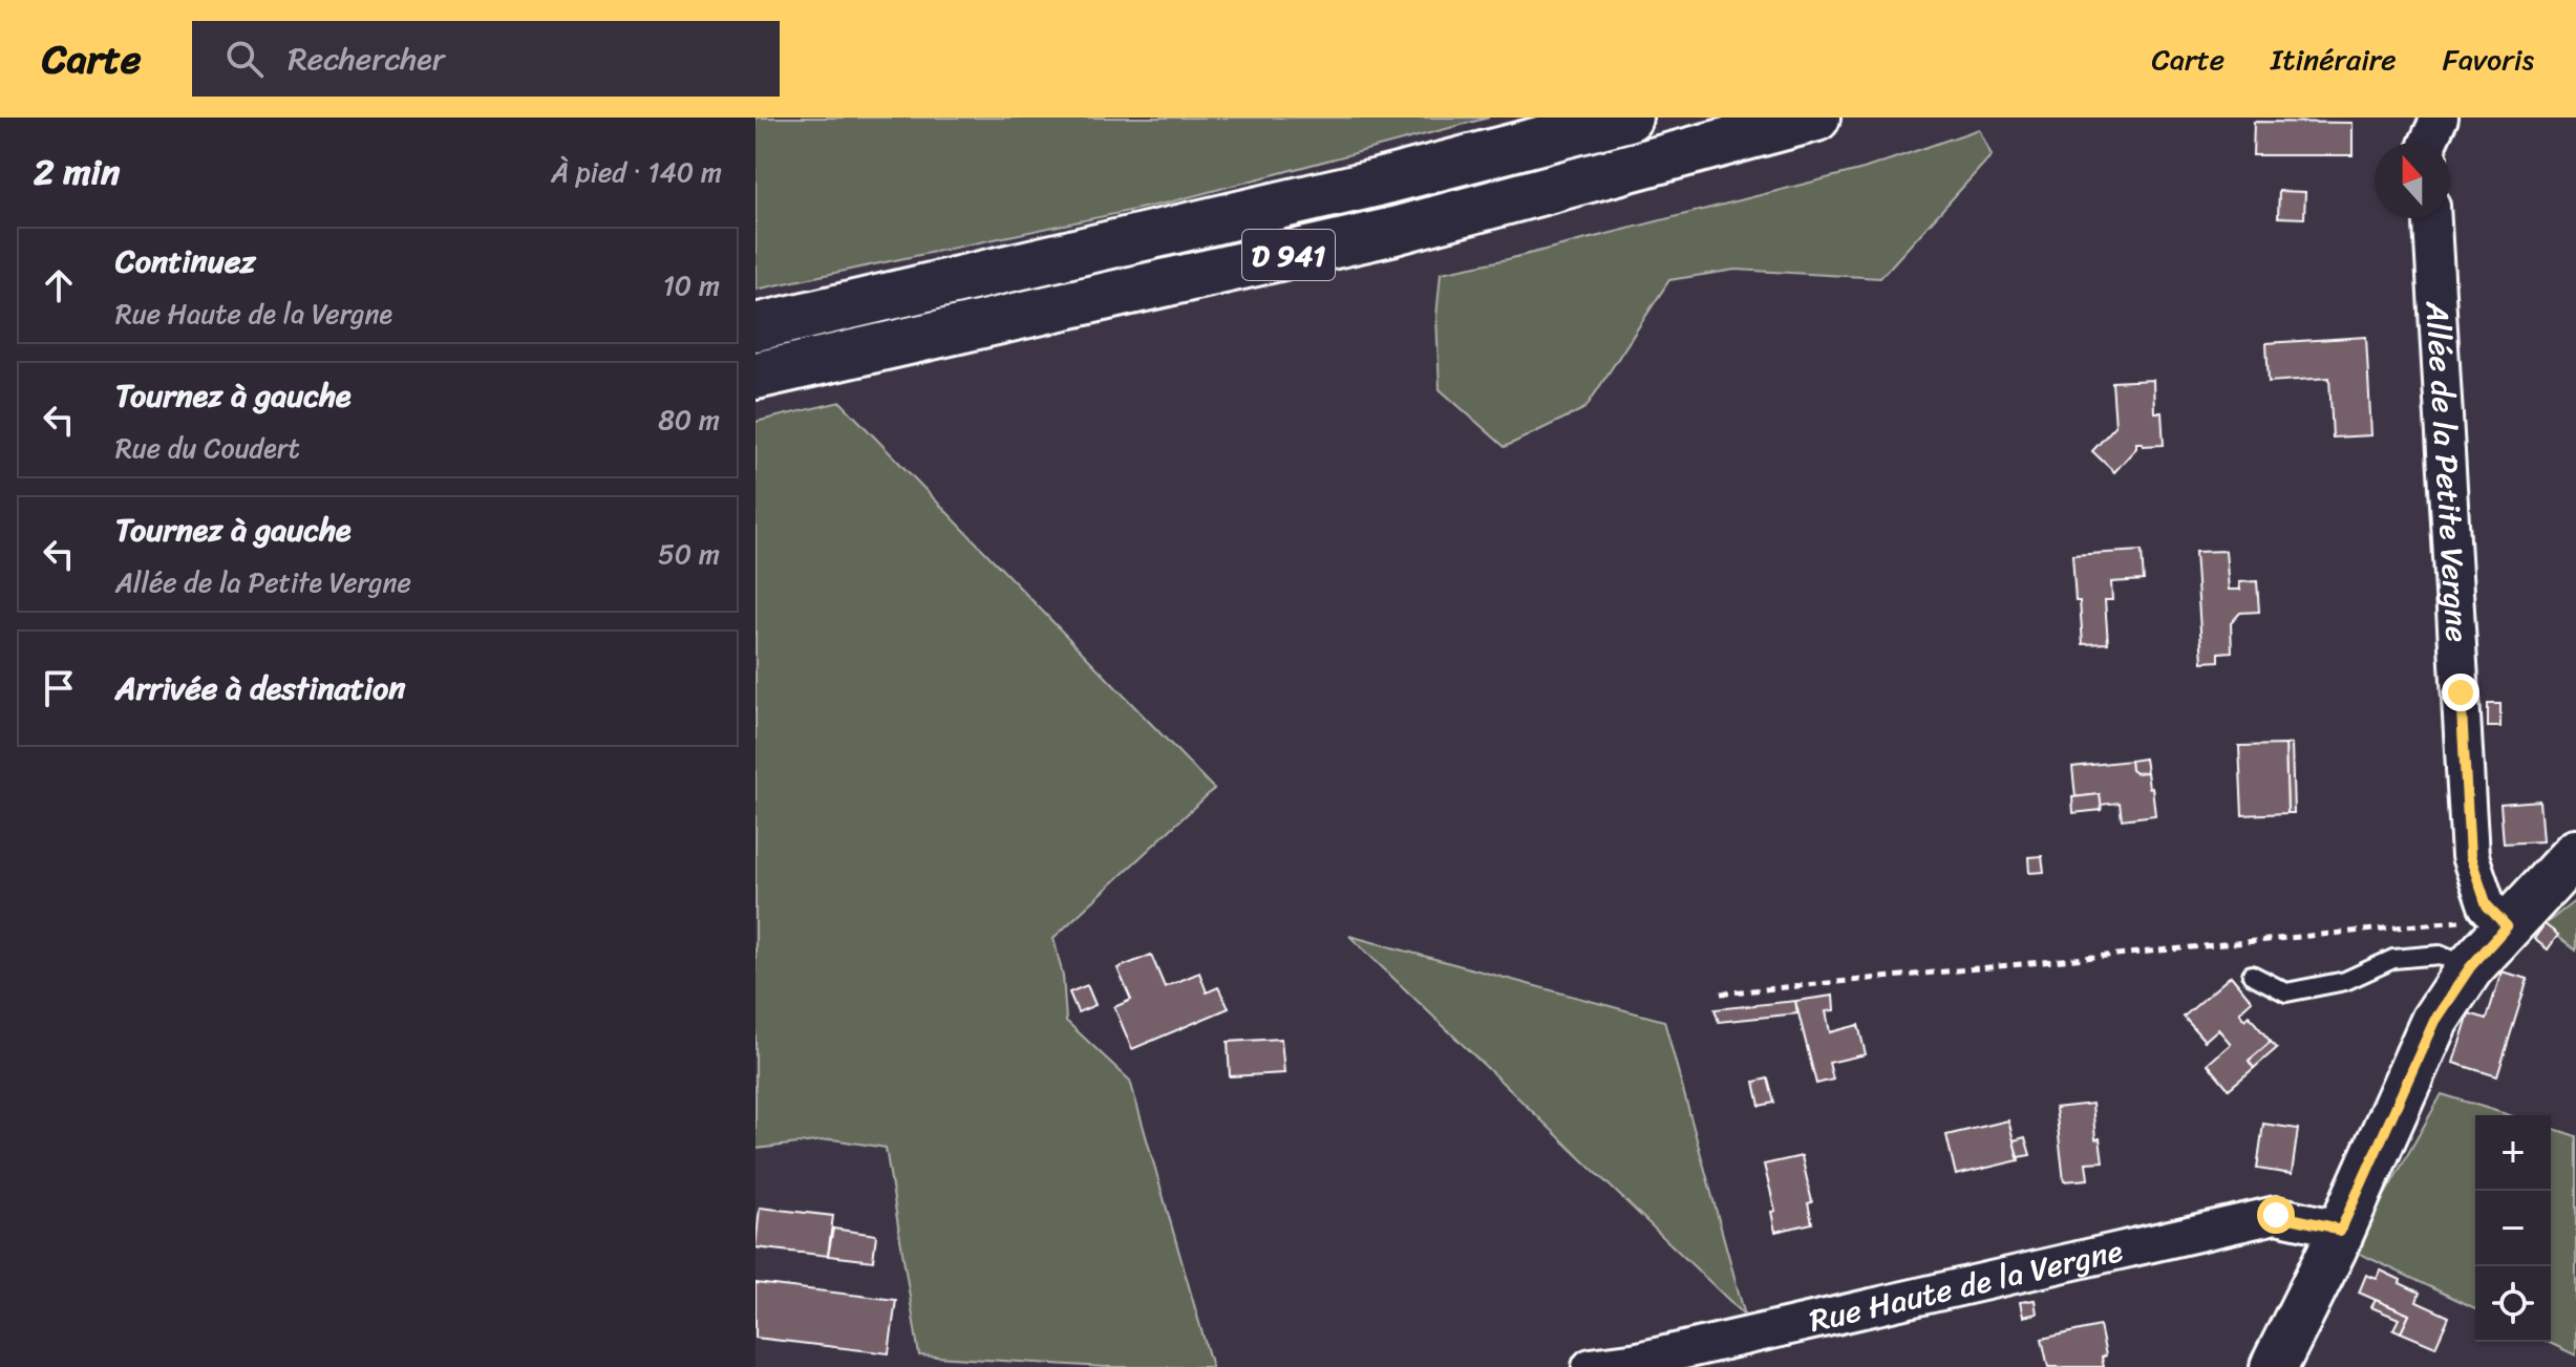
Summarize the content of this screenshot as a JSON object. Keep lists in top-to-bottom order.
{
  "streets": {
    "main road": ["D 941"],
    "street": ["Allée de la Petite Vergne", "Rue Haute de la Vergne"]
  },
  "north": "top",
  "page": {
    "header": "Carte",
    "search": "Rechercher",
    "nav": ["Carte", "Itinéraire", "Favoris"],
    "heading": ["2 min", "À pied · 140 m"],
    "list": [
      ["Continuez", "Rue Haute de la Vergne", "10 m"],
      ["Tournez à gauche", "Rue du Coudert", "80 m"],
      ["Tournez à gauche", "Allée de la Petite Vergne", "50 m"],
      "Arrivée à destination"
    ],
    "map_buttons": ["+", "−"]
  }
}
